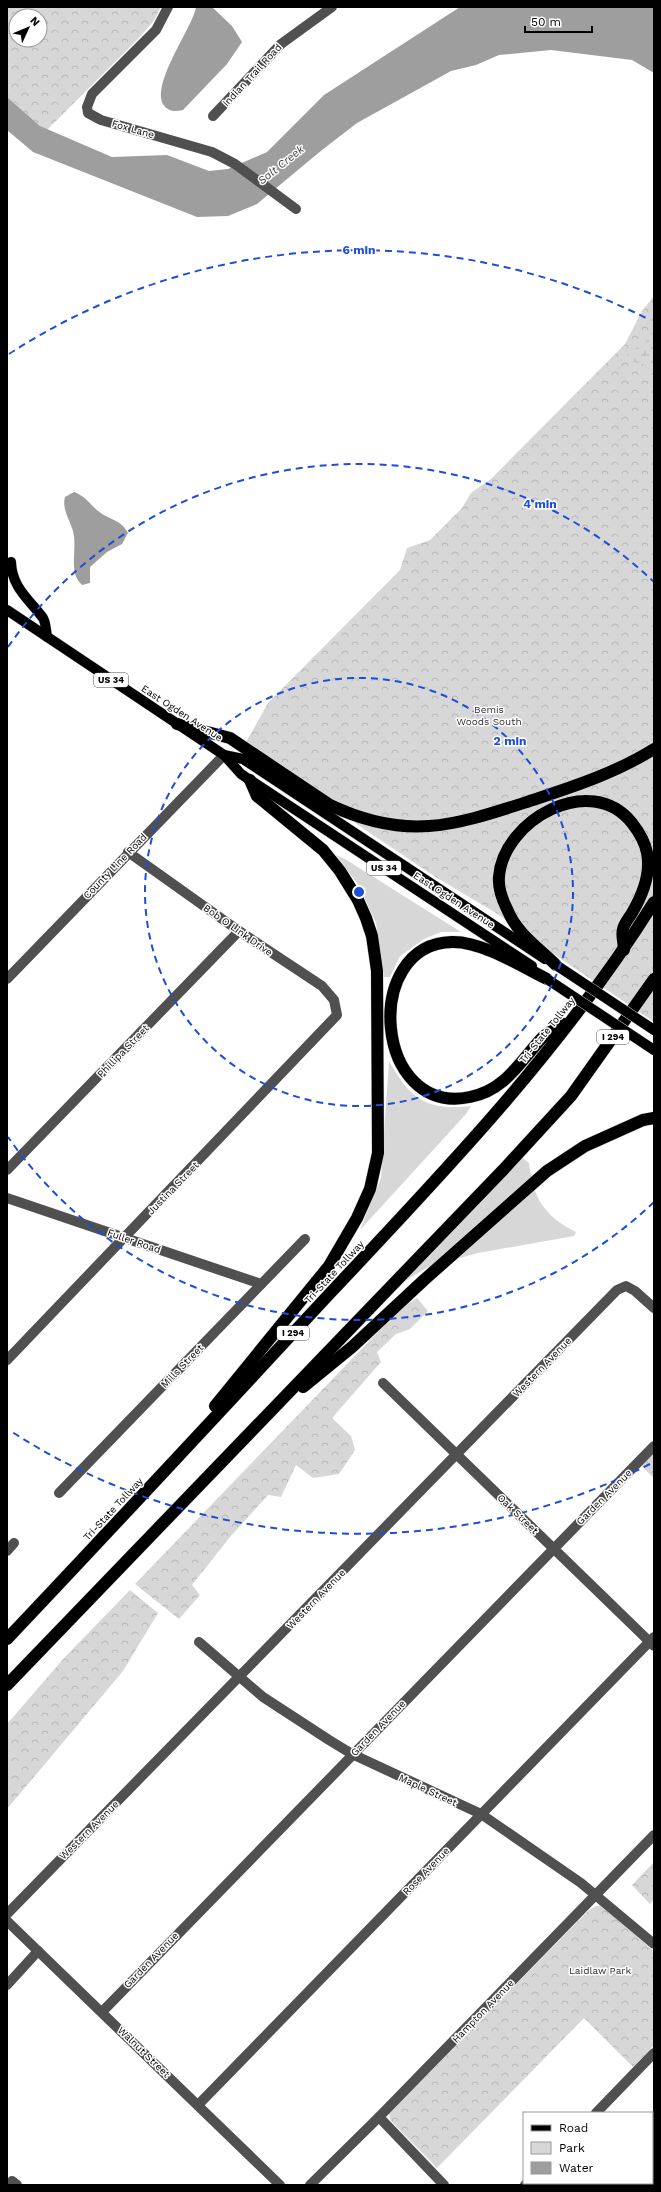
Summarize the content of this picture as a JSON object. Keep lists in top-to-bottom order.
{
  "streets": {
    "highway": ["Tri-State Tollway", "I 294"],
    "main road": ["US 34", "East Ogden Avenue"],
    "street": [
      "Indian Trail Road",
      "Fox Lane",
      "County Line Road",
      "Bob O Link Drive",
      "Phillipa Street",
      "Justina Street",
      "Fuller Road",
      "Mills Street",
      "Western Avenue",
      "Garden Avenue",
      "Oak Street",
      "Maple Street",
      "Rose Avenue",
      "Hampton Avenue",
      "Walnut Street"
    ]
  },
  "crossings": [
    ["East Ogden Avenue", "County Line Road"],
    ["County Line Road", "Bob O Link Drive"],
    ["Bob O Link Drive", "Phillipa Street"],
    ["Bob O Link Drive", "Justina Street"],
    ["Justina Street", "Fuller Road"],
    ["Fuller Road", "Mills Street"],
    ["Western Avenue", "Oak Street"],
    ["Western Avenue", "Maple Street"],
    ["Garden Avenue", "Oak Street"],
    ["Garden Avenue", "Maple Street"],
    ["Garden Avenue", "Walnut Street"],
    ["Oak Street", "Rose Avenue"],
    ["Maple Street", "Rose Avenue"],
    ["Maple Street", "Hampton Avenue"],
    ["Rose Avenue", "Walnut Street"]
  ],
  "water": ["Salt Creek"],
  "parks": ["Bemis Woods South", "Laidlaw Park"],
  "legend": ["Road", "Park", "Water"],
  "scale_bar": "50 m",
  "north": "top right",
  "rings": ["6 min", "4 min", "2 min"]
}
